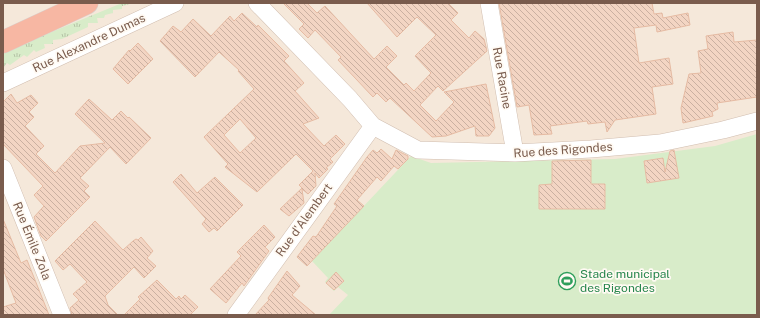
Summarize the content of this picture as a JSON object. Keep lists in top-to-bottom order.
{
  "streets": {
    "street": [
      "Rue Alexandre Dumas",
      "Rue Racine",
      "Rue des Rigondes",
      "Rue d'Alembert",
      "Rue Émile Zola"
    ]
  },
  "crossings": [
    ["Rue Racine", "Rue des Rigondes"],
    ["Rue des Rigondes", "Rue d'Alembert"]
  ],
  "places": {
    "sports": ["Stade municipal des Rigondes"]
  }
}
